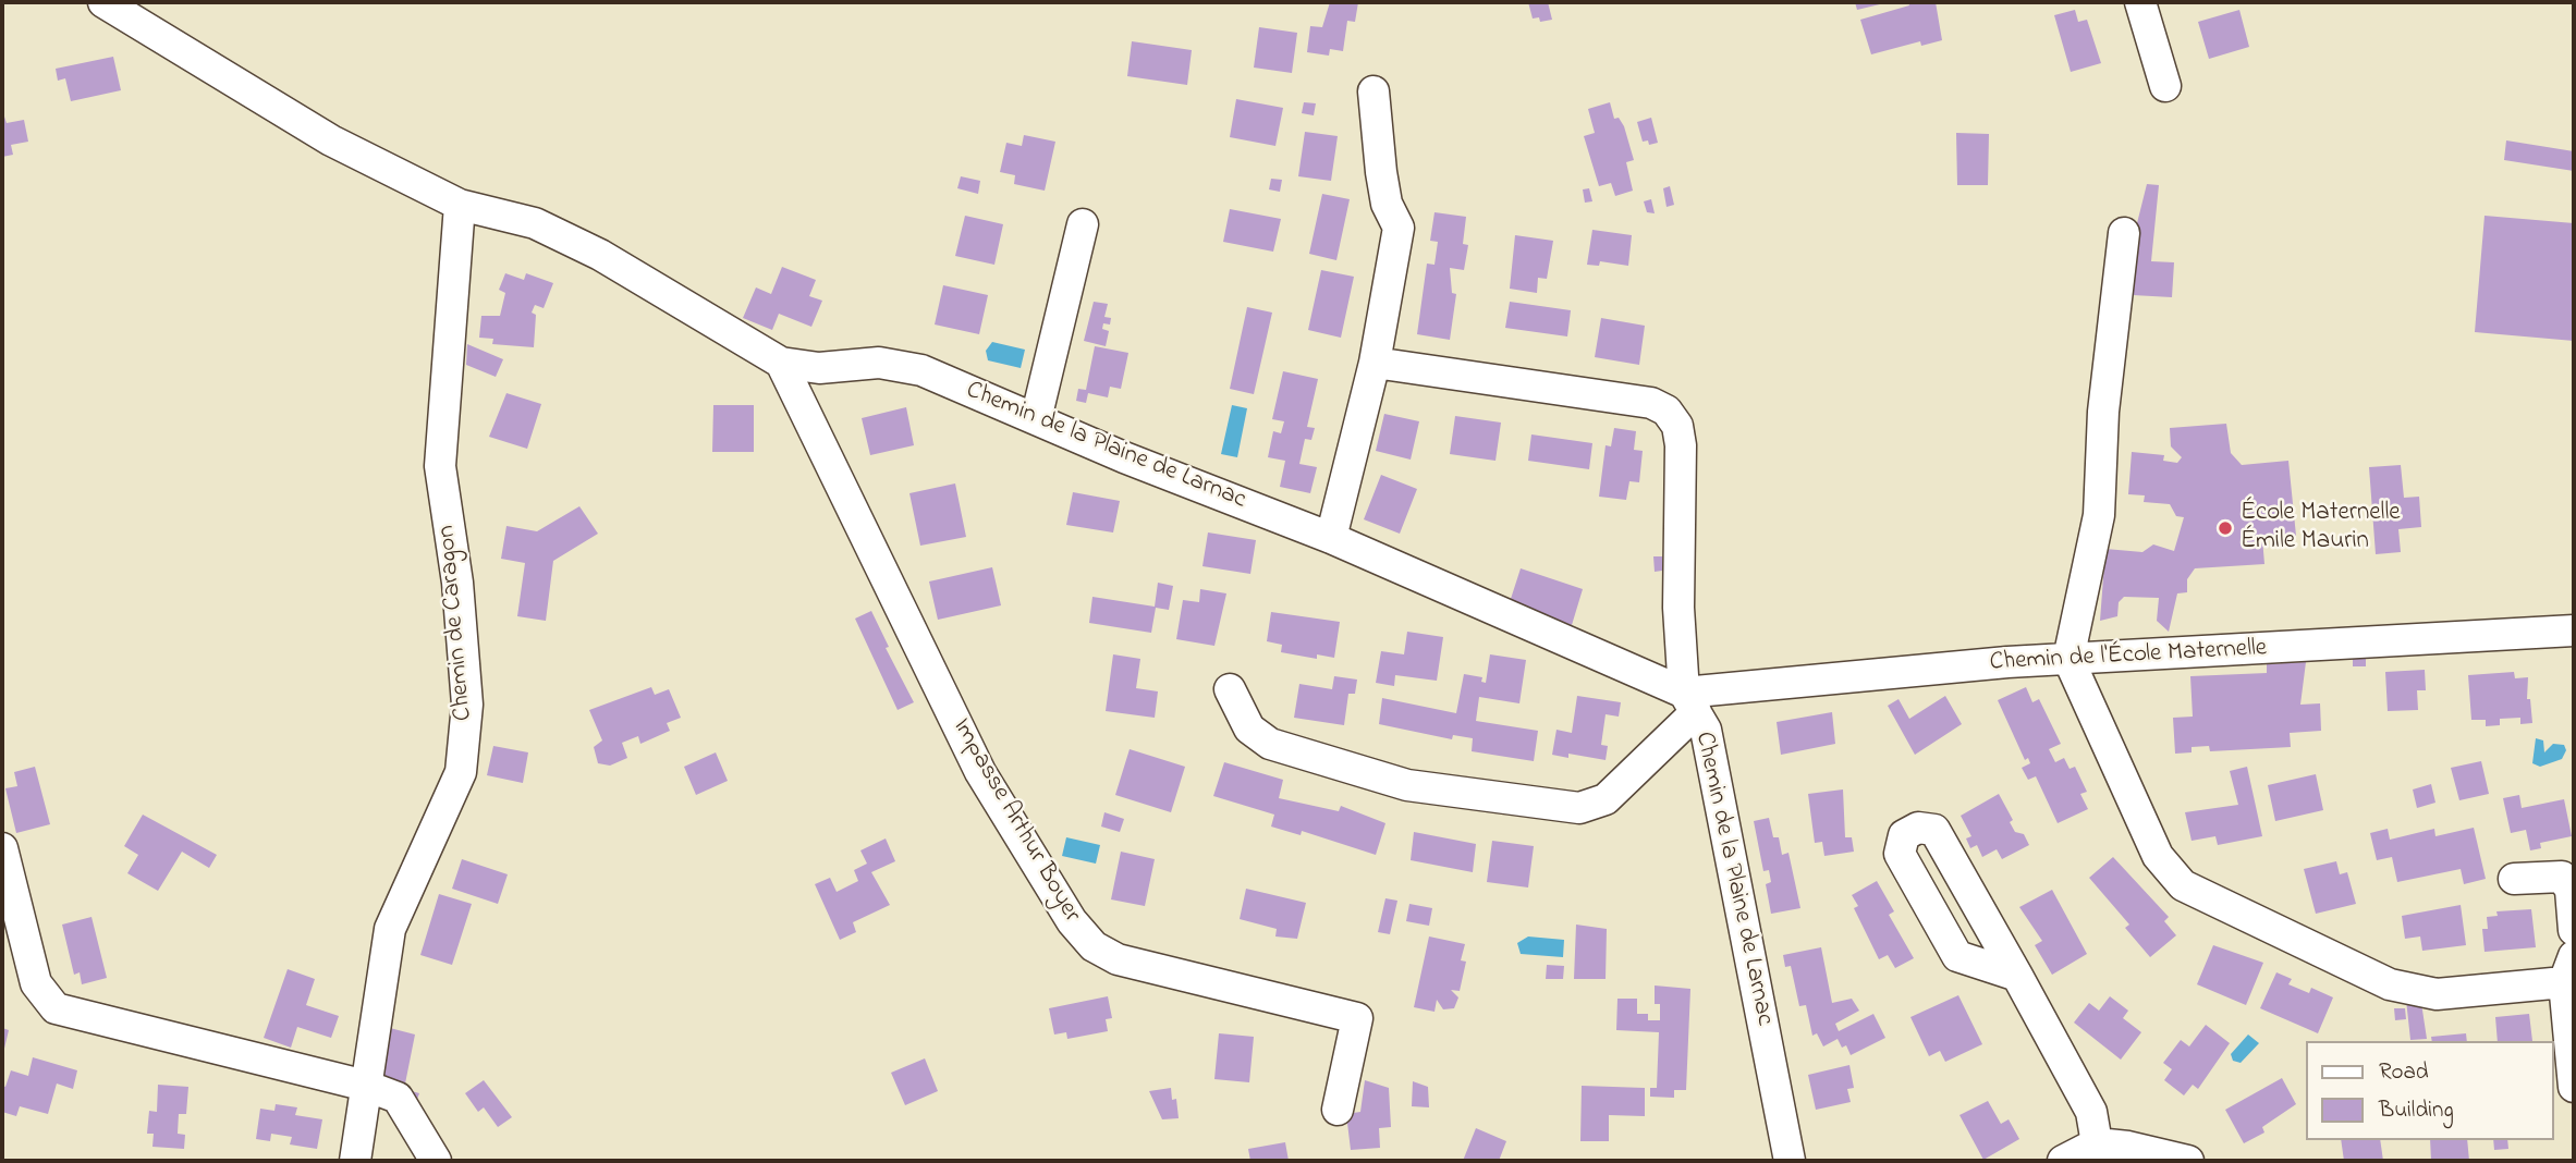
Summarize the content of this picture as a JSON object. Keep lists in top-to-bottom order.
{
  "streets": {
    "street": [
      "Chemin de la Plaine de Larnac",
      "Chemin de Caragon",
      "Chemin de l'École Maternelle",
      "Impasse Arthur Boyer"
    ]
  },
  "crossings": [
    ["Chemin de la Plaine de Larnac", "Chemin de Caragon"],
    ["Chemin de la Plaine de Larnac", "Chemin de l'École Maternelle"],
    ["Chemin de la Plaine de Larnac", "Impasse Arthur Boyer"]
  ],
  "places": ["École Maternelle Émile Maurin"],
  "legend": ["Road", "Building"]
}
